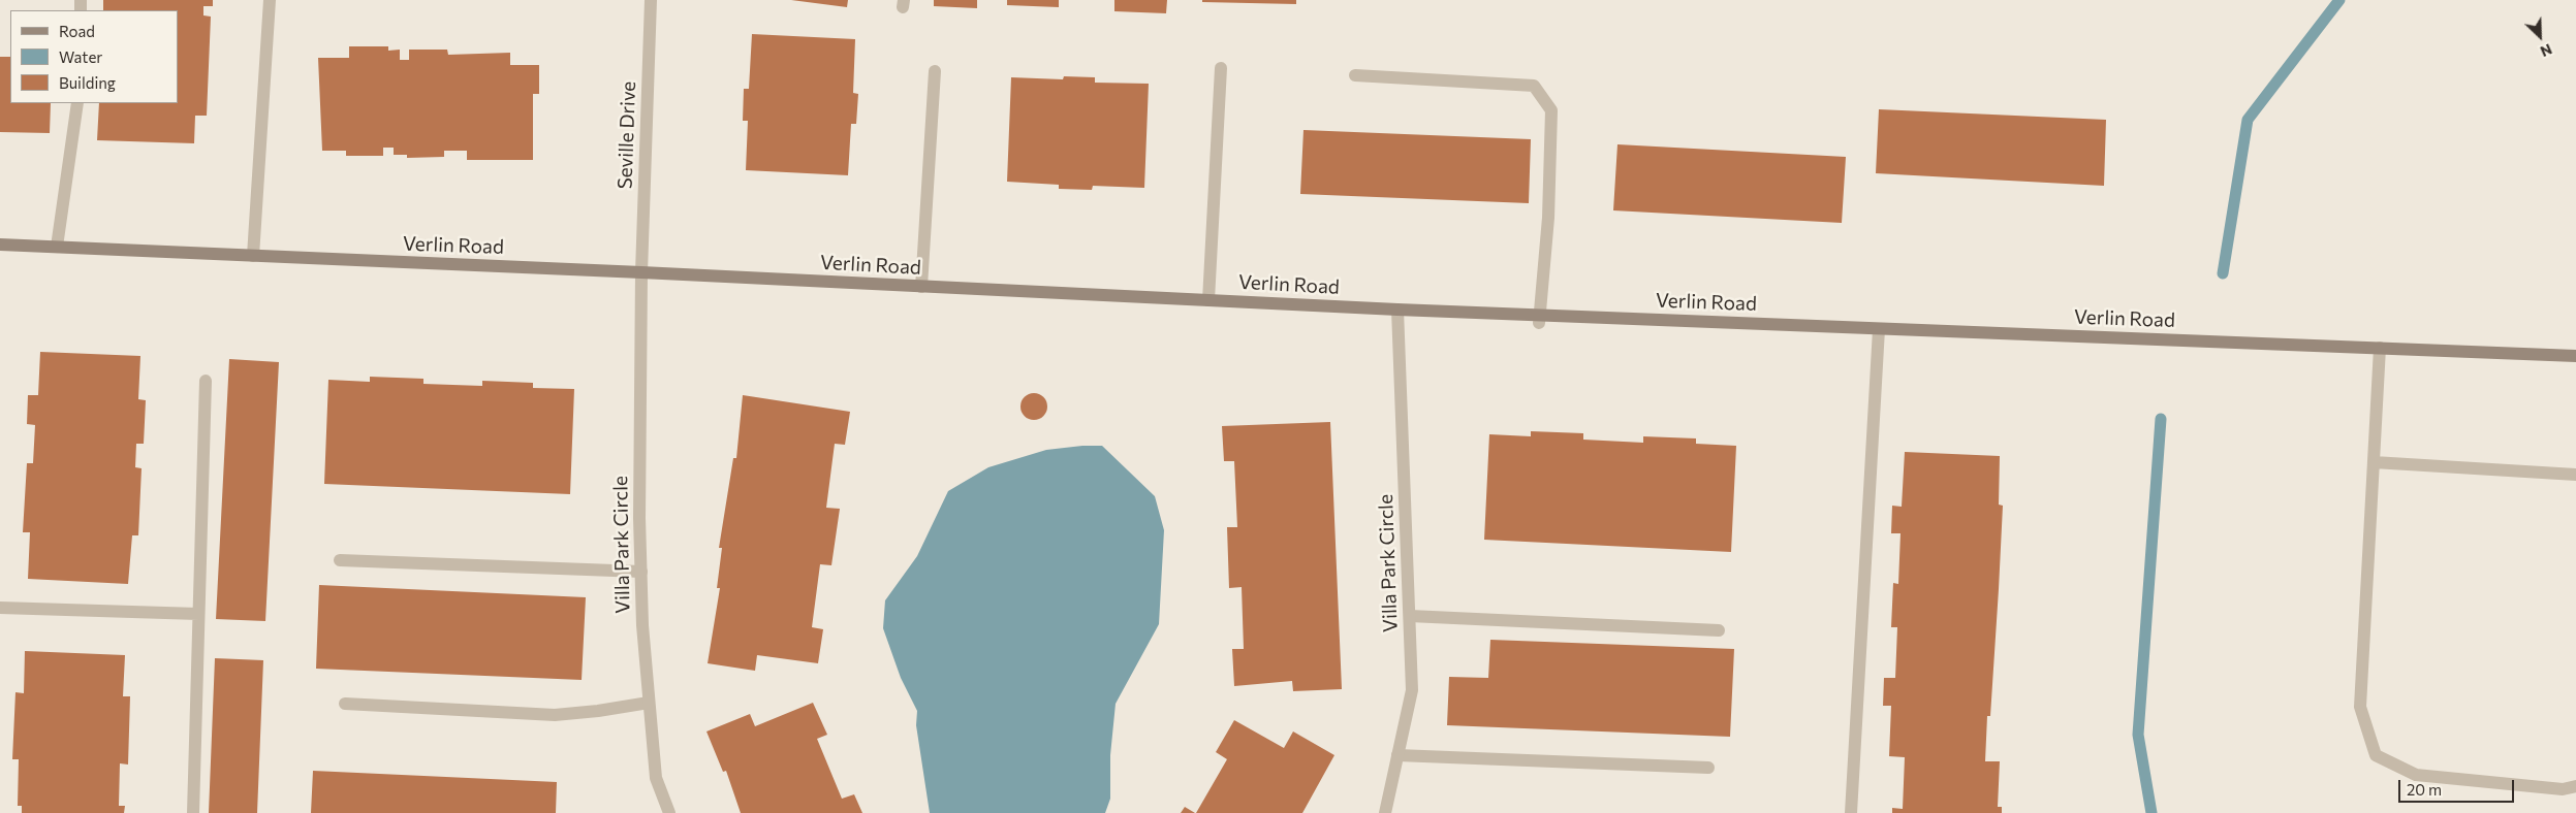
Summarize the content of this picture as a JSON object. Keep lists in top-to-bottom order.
{
  "streets": {
    "street": ["Seville Drive", "Verlin Road", "Villa Park Circle"]
  },
  "crossings": [
    ["Seville Drive", "Verlin Road"],
    ["Seville Drive", "Villa Park Circle"],
    ["Verlin Road", "Villa Park Circle"]
  ],
  "legend": ["Road", "Water", "Building"],
  "scale_bar": "20 m",
  "north": "bottom right"
}
